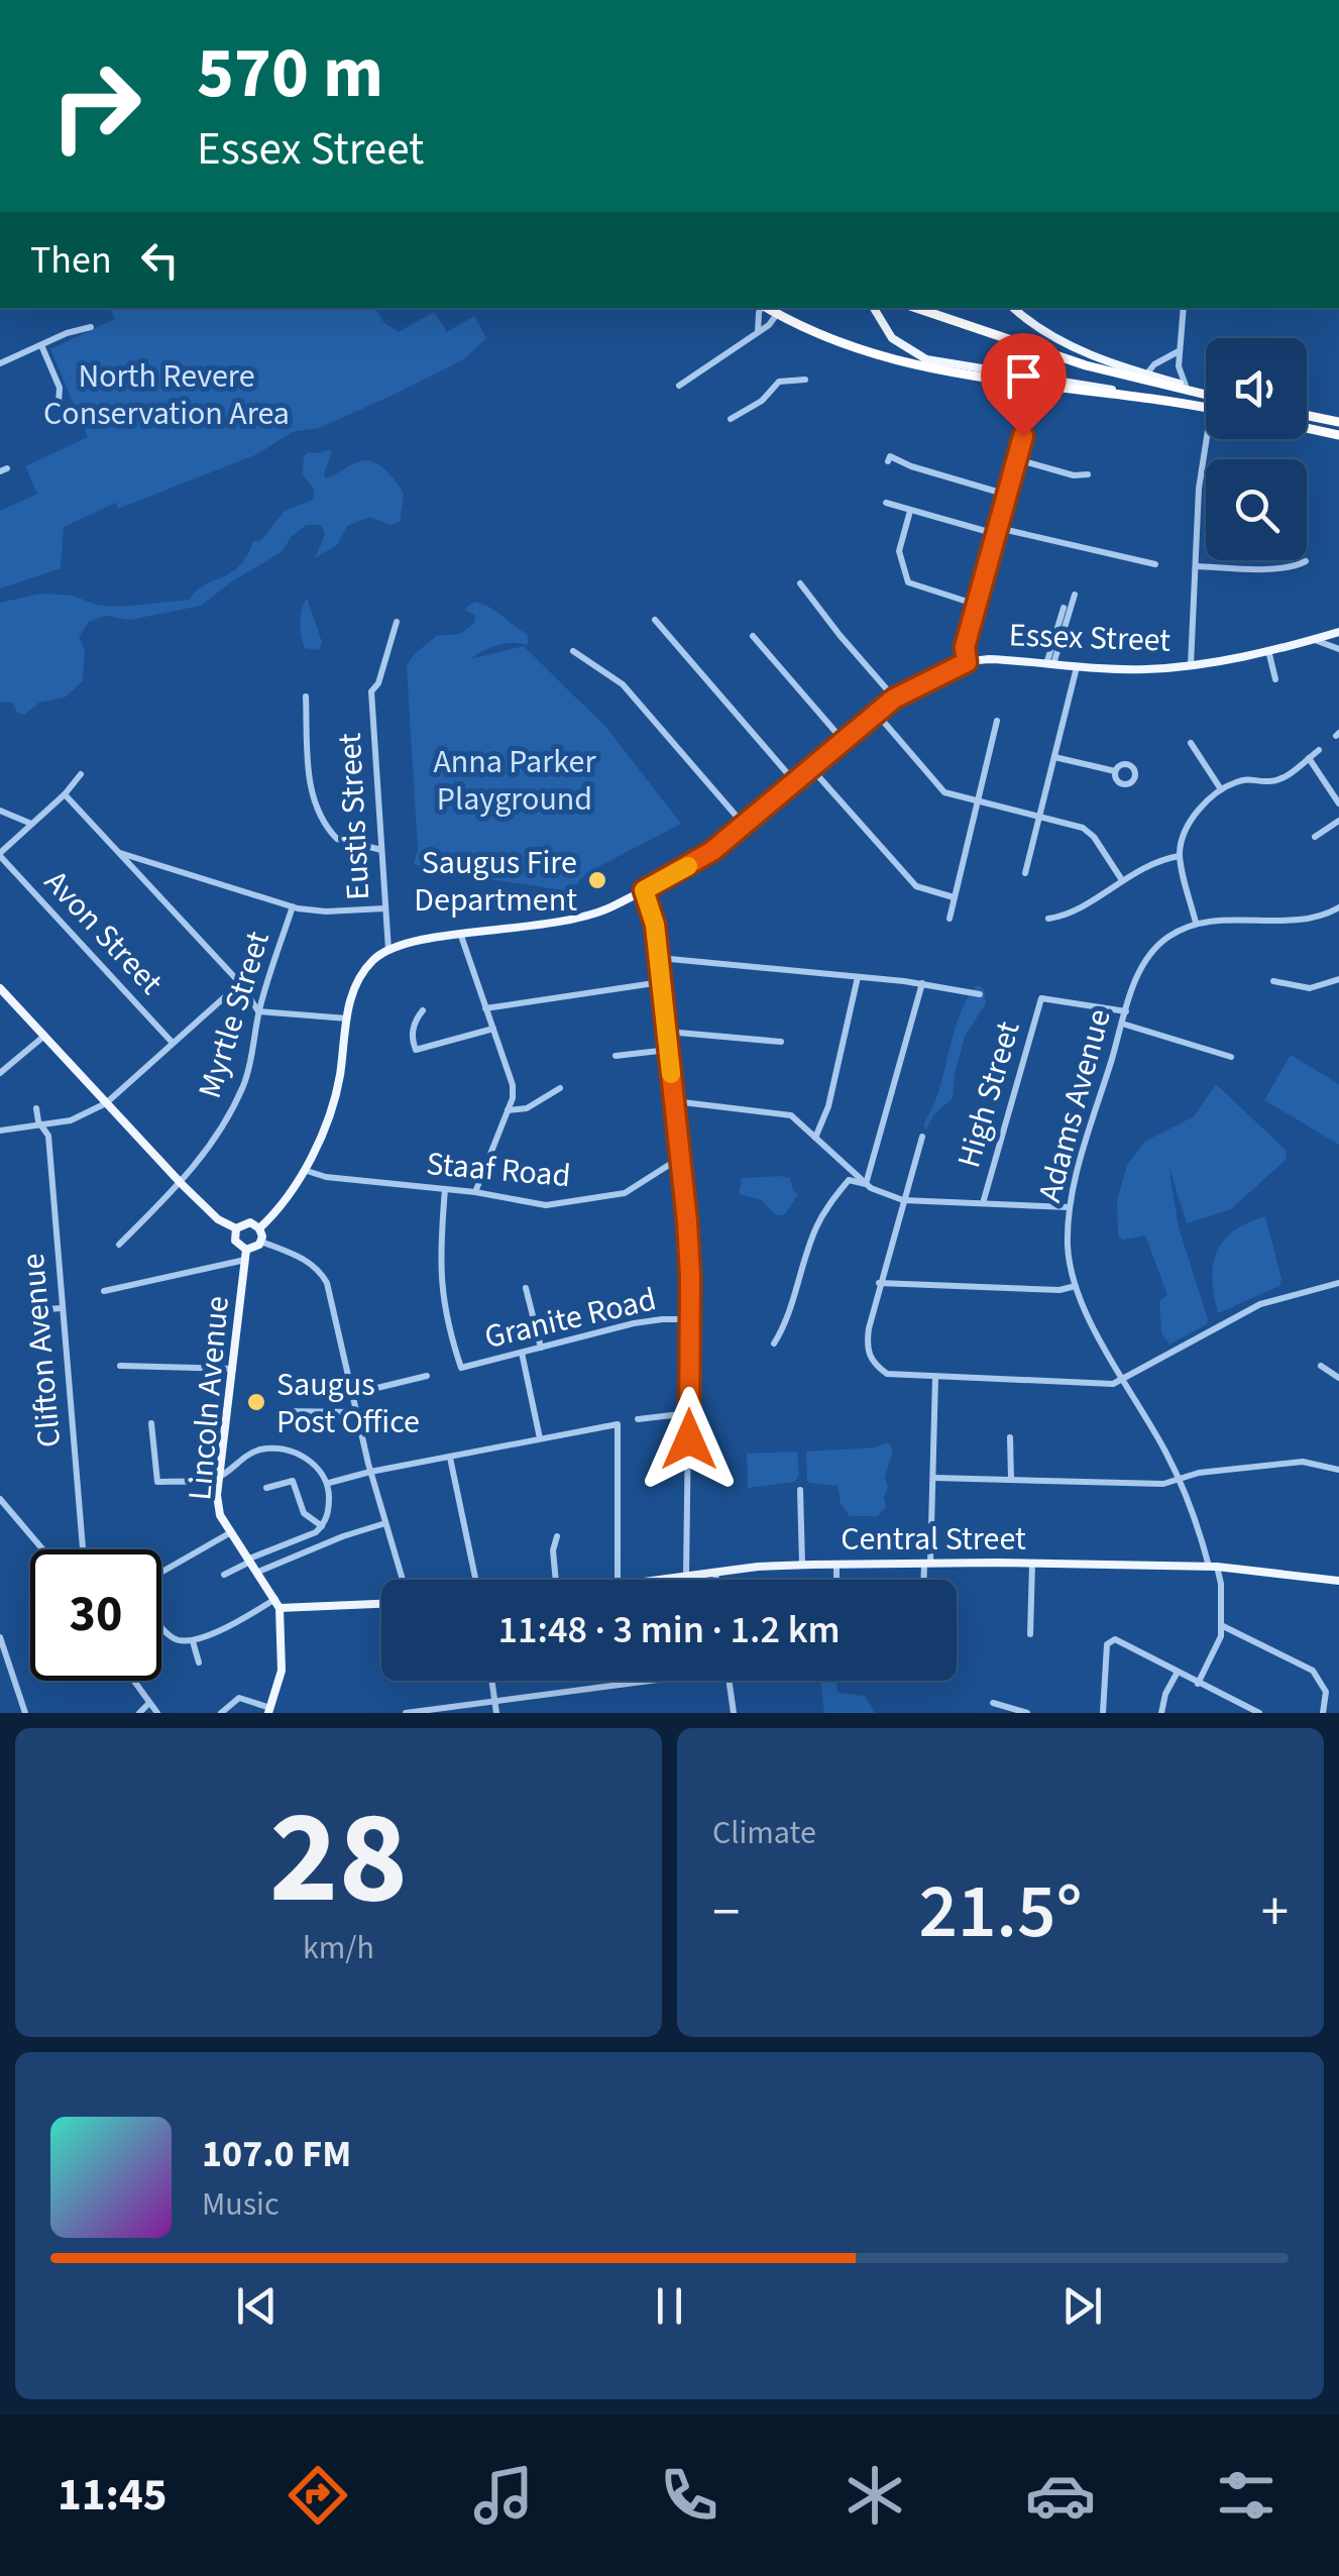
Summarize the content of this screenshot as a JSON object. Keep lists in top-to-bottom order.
{
  "streets": {
    "main road": ["Essex Street", "Lincoln Avenue", "Central Street"],
    "street": [
      "Eustis Street",
      "Avon Street",
      "Myrtle Street",
      "High Street",
      "Adams Avenue",
      "Staaf Road",
      "Granite Road",
      "Clifton Avenue"
    ]
  },
  "crossings": [
    ["Essex Street", "Eustis Street"],
    ["High Street", "Adams Avenue"],
    ["Adams Avenue", "Central Street"],
    ["Staaf Road", "Granite Road"]
  ],
  "parks": ["North Revere Conservation Area", "Anna Parker Playground"],
  "places": ["Saugus Fire Department", "Saugus Post Office"],
  "page": {
    "turn": ["570 m", "Essex Street"],
    "then": "Then",
    "limit": "30",
    "trip": "11:48 · 3 min · 1.2 km",
    "tile": [
      ["28", "km/h"],
      "Climate"
    ],
    "heat": ["−", "21.5°", "+"],
    "song": ["107.0 FM", "Music"],
    "tabs": "11:45"
  }
}
